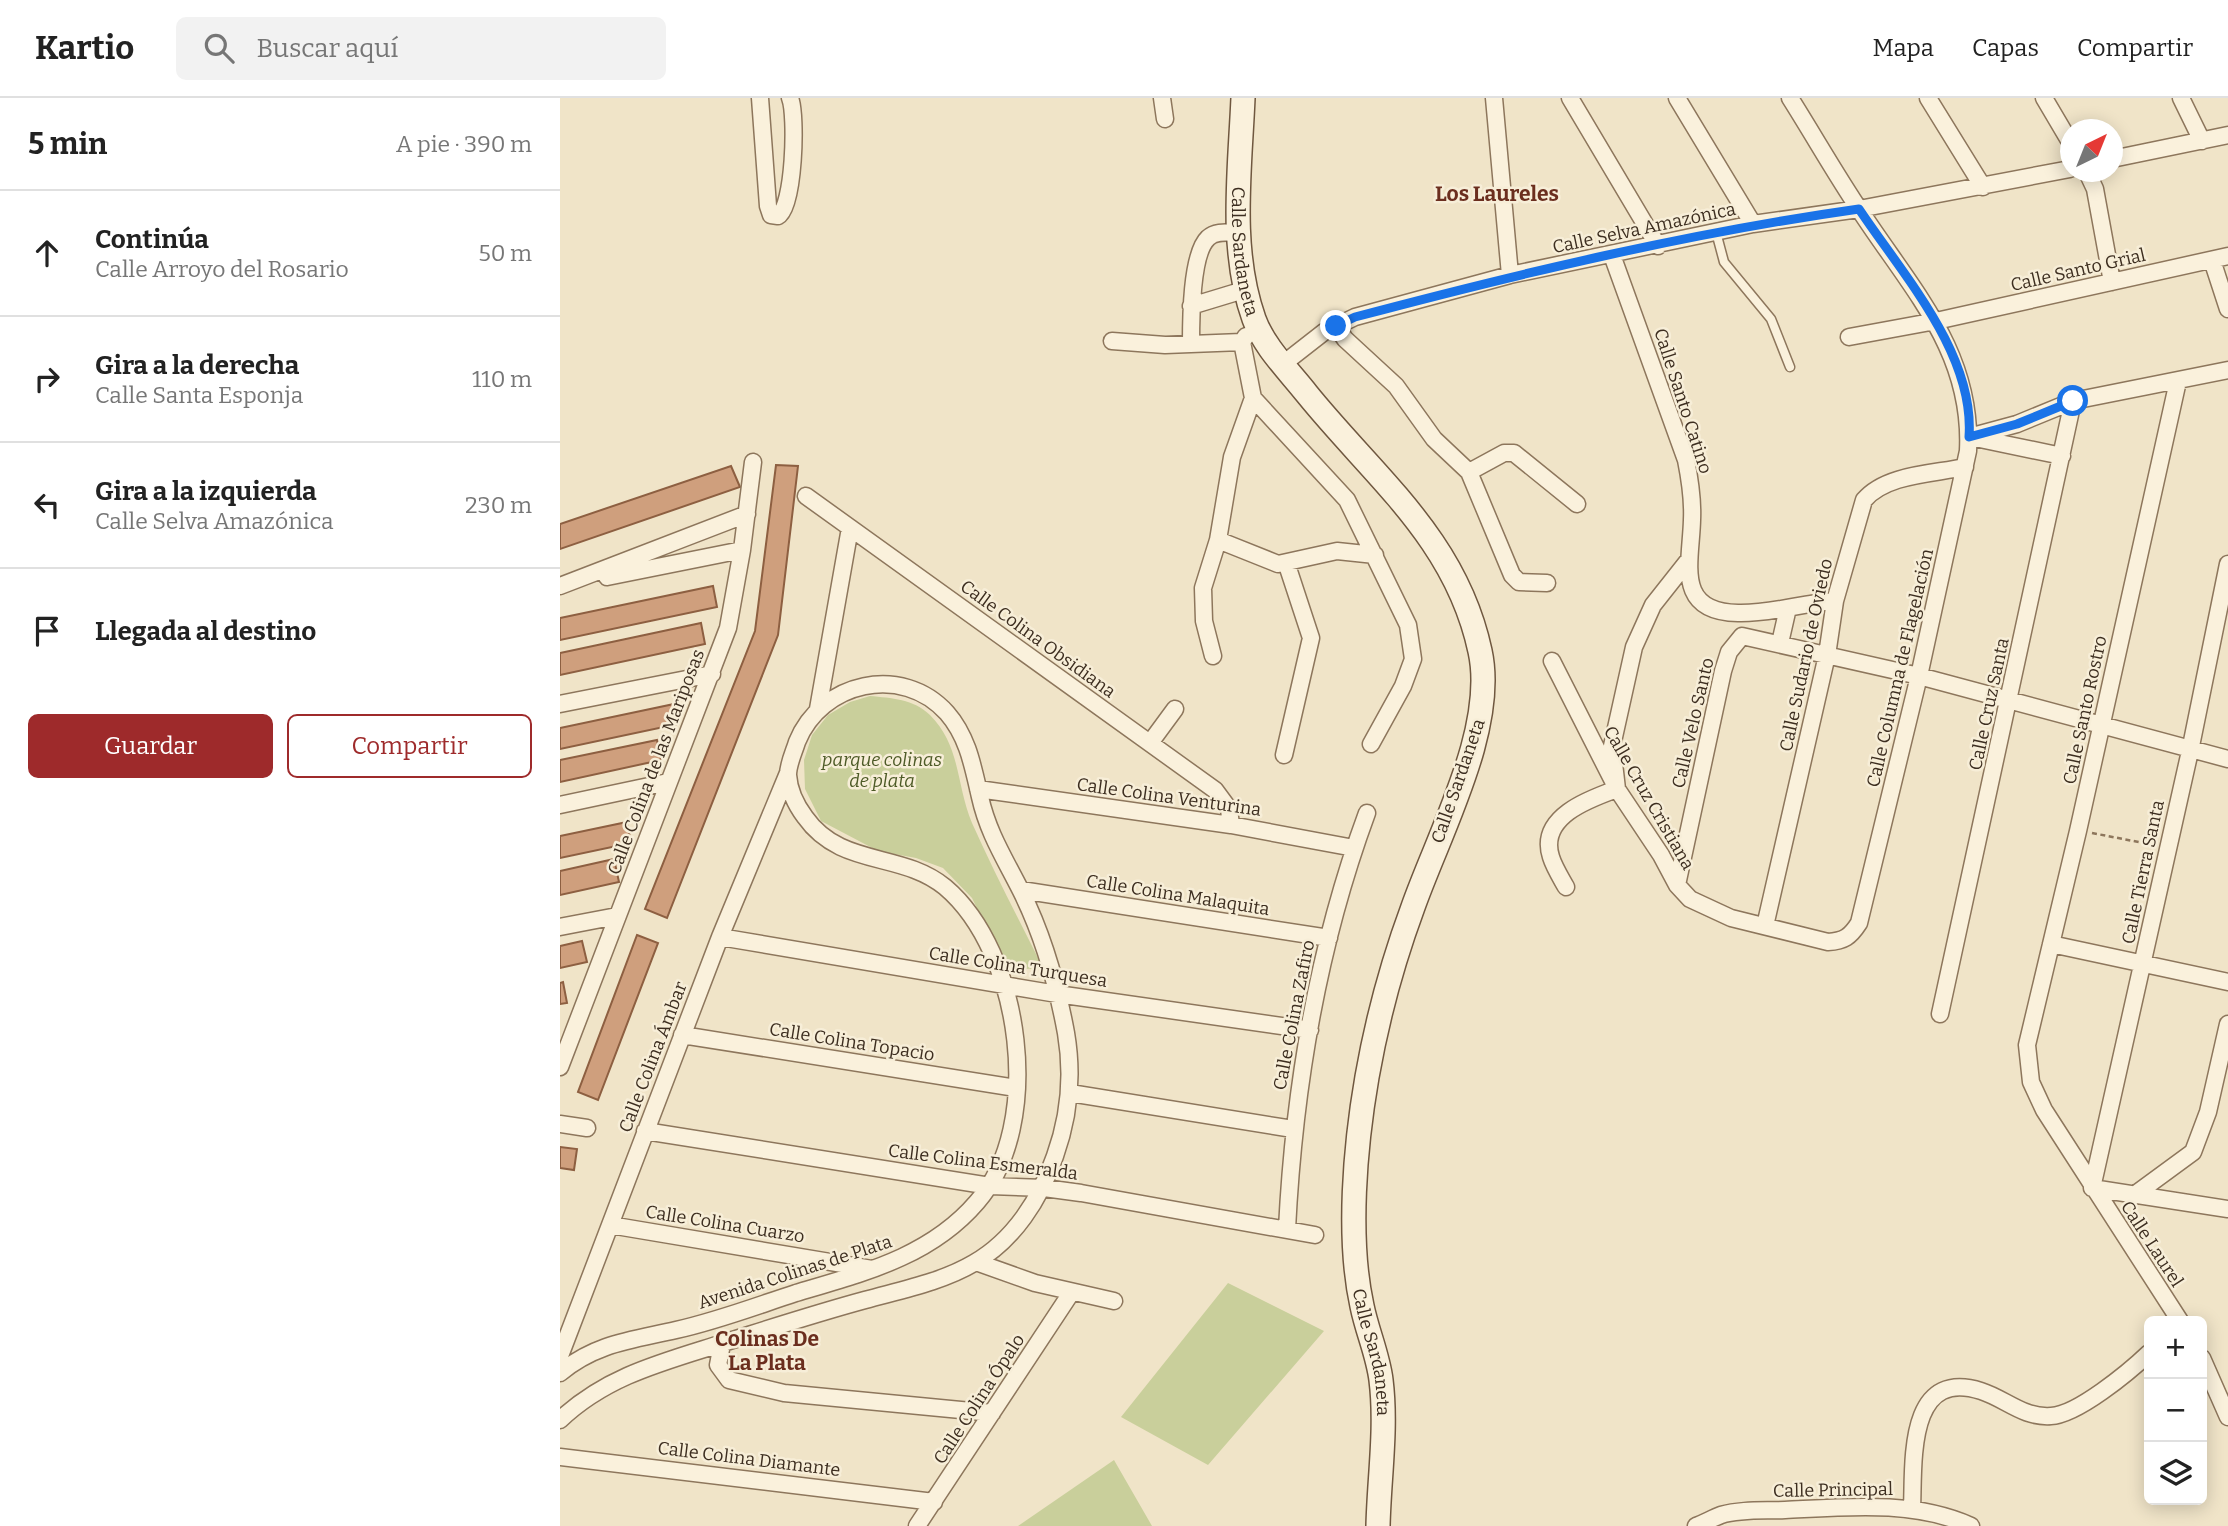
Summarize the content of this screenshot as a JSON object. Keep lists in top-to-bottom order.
{
  "streets": {
    "street": [
      "Calle Selva Amazónica",
      "Calle Sardaneta",
      "Calle Santo Grial",
      "Calle Santo Catino",
      "Calle Colina Obsidiana",
      "Calle Sudario de Oviedo",
      "Calle Columna de Flagelación",
      "Calle Cruz Santa",
      "Calle Santo Rostro",
      "Calle Velo Santo",
      "Calle Colina de las Mariposas",
      "Calle Colina Venturina",
      "Calle Cruz Cristiana",
      "Calle Tierra Santa",
      "Calle Colina Malaquita",
      "Calle Colina Turquesa",
      "Calle Colina Zafiro",
      "Calle Colina Topacio",
      "Calle Colina Ámbar",
      "Calle Colina Esmeralda",
      "Calle Colina Cuarzo",
      "Calle Laurel",
      "Avenida Colinas de Plata",
      "Calle Colina Ópalo",
      "Calle Colina Diamante",
      "Calle Principal"
    ]
  },
  "crossings": [
    ["Calle Selva Amazónica", "Calle Sardaneta"],
    ["Calle Selva Amazónica", "Calle Santo Catino"],
    ["Calle Selva Amazónica", "Calle Columna de Flagelación"],
    ["Calle Santo Grial", "Calle Columna de Flagelación"],
    ["Calle Colina Obsidiana", "Calle Colina Venturina"],
    ["Calle Sudario de Oviedo", "Calle Columna de Flagelación"],
    ["Calle Sudario de Oviedo", "Calle Cruz Cristiana"],
    ["Calle Columna de Flagelación", "Calle Cruz Cristiana"],
    ["Calle Santo Rostro", "Calle Laurel"],
    ["Calle Velo Santo", "Calle Cruz Cristiana"],
    ["Calle Colina Venturina", "Calle Colina Zafiro"],
    ["Calle Tierra Santa", "Calle Laurel"],
    ["Calle Colina Malaquita", "Calle Colina Zafiro"],
    ["Calle Colina Turquesa", "Calle Colina Zafiro"],
    ["Calle Colina Turquesa", "Calle Colina Ámbar"],
    ["Calle Colina Turquesa", "Avenida Colinas de Plata"],
    ["Calle Colina Zafiro", "Calle Colina Esmeralda"],
    ["Calle Colina Topacio", "Calle Colina Ámbar"],
    ["Calle Colina Topacio", "Avenida Colinas de Plata"],
    ["Calle Colina Ámbar", "Calle Colina Esmeralda"],
    ["Calle Colina Ámbar", "Calle Colina Cuarzo"],
    ["Calle Colina Ámbar", "Avenida Colinas de Plata"],
    ["Calle Colina Esmeralda", "Avenida Colinas de Plata"],
    ["Calle Colina Cuarzo", "Avenida Colinas de Plata"],
    ["Calle Colina Ópalo", "Calle Colina Diamante"]
  ],
  "districts": ["Los Laureles", "Colinas De La Plata"],
  "parks": ["parque colinas de plata"],
  "north": "top right",
  "page": {
    "header": "Kartio",
    "search": "Buscar aquí",
    "nav": ["Mapa", "Capas", "Compartir"],
    "heading": ["5 min", "A pie · 390 m"],
    "list": [
      ["Continúa", "Calle Arroyo del Rosario", "50 m"],
      ["Gira a la derecha", "Calle Santa Esponja", "110 m"],
      ["Gira a la izquierda", "Calle Selva Amazónica", "230 m"],
      "Llegada al destino"
    ],
    "buttons": ["Guardar", "Compartir"],
    "map_buttons": ["+", "−"]
  }
}
